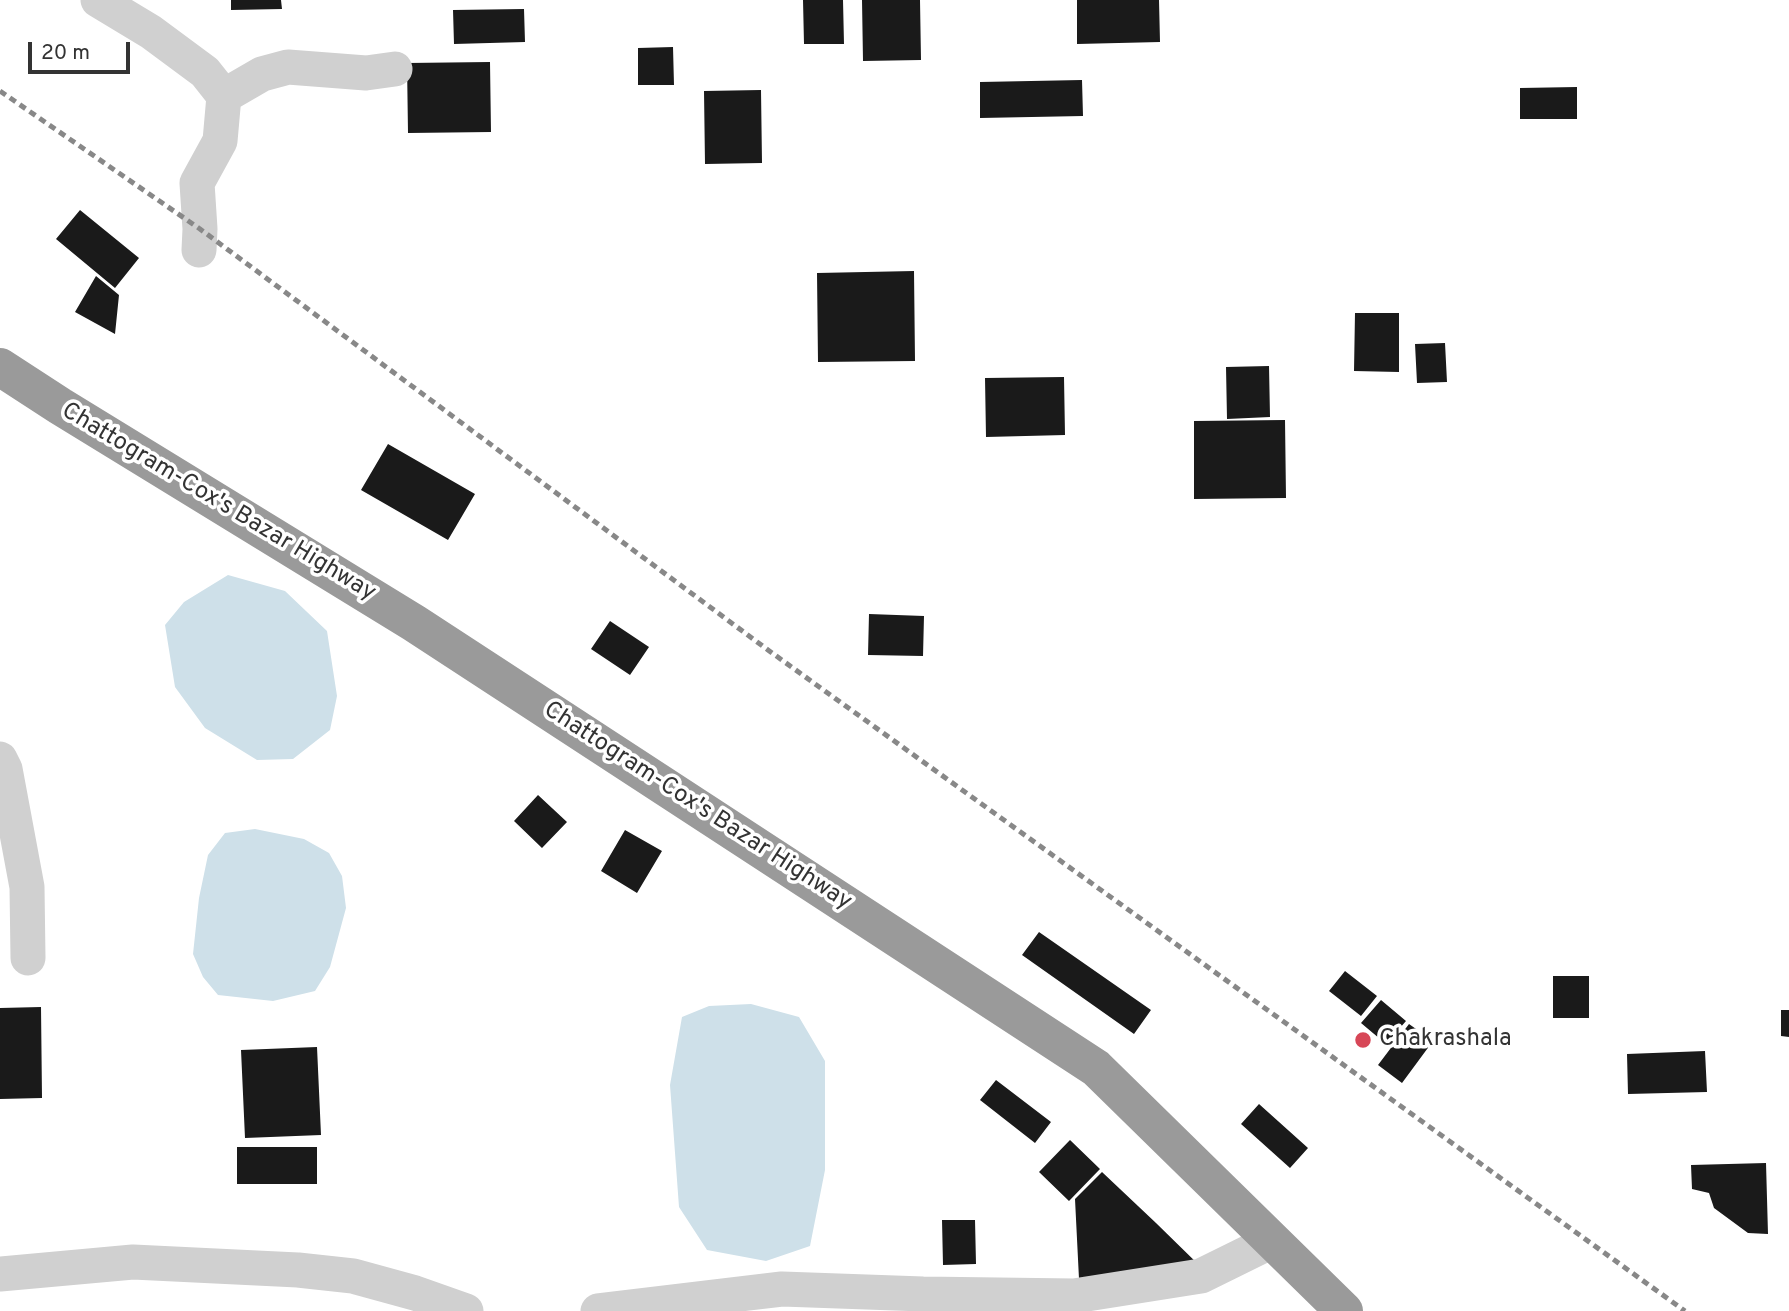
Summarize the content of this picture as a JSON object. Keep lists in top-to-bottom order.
{
  "streets": {
    "highway": ["Chattogram-Cox's Bazar Highway"]
  },
  "places": ["Chakrashala"],
  "scale_bar": "20 m"
}
